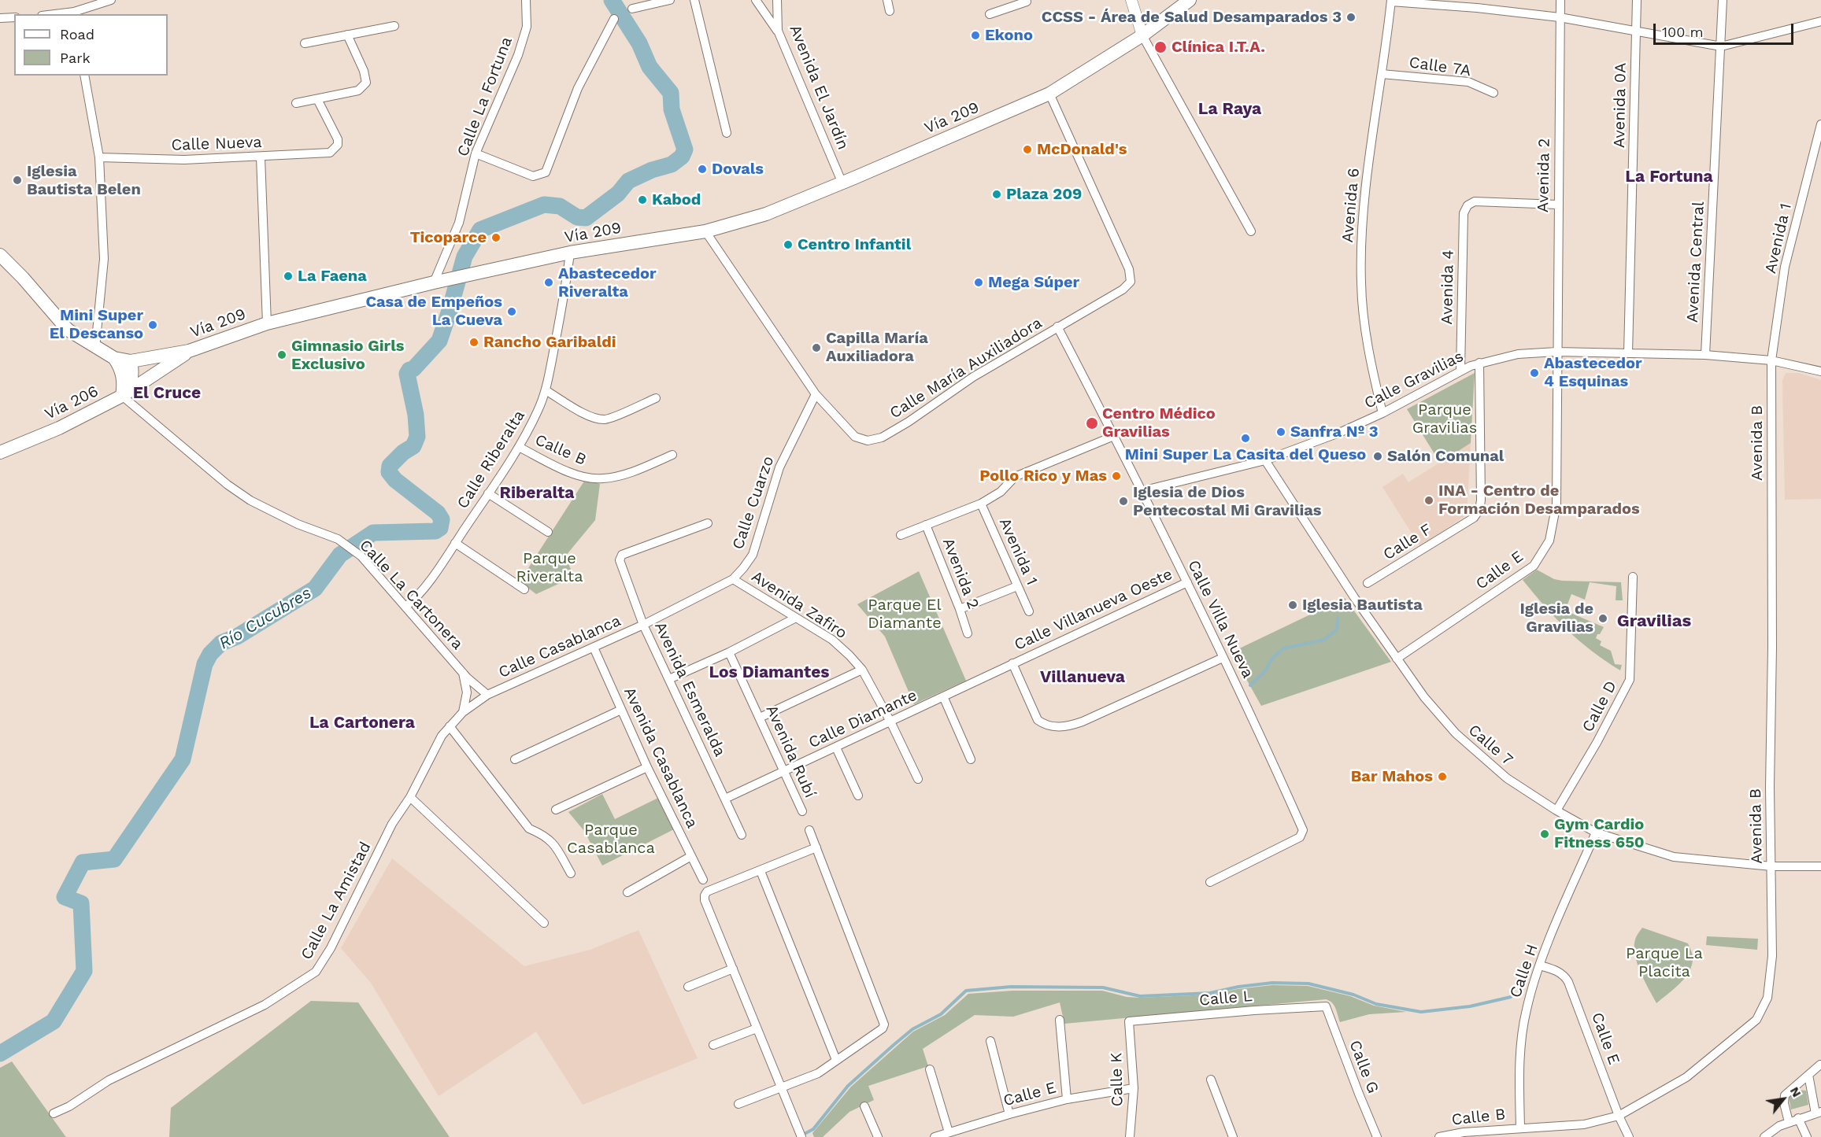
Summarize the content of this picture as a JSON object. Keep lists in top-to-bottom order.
{
  "streets": {
    "main road": ["Vía 209", "Vía 206"],
    "street": [
      "Calle 7A",
      "Avenida El Jardín",
      "Calle La Fortuna",
      "Avenida 0A",
      "Calle Nueva",
      "Avenida 2",
      "Avenida 6",
      "Avenida 1",
      "Avenida Central",
      "Avenida 4",
      "Calle María Auxiliadora",
      "Calle Gravilias",
      "Avenida B",
      "Calle B",
      "Calle Riberalta",
      "Calle Cuarzo",
      "Calle F",
      "Calle E",
      "Calle La Cartonera",
      "Avenida Zafiro",
      "Calle Villanueva Oeste",
      "Calle Villa Nueva",
      "Calle Casablanca",
      "Avenida Esmeralda",
      "Calle D",
      "Calle Diamante",
      "Calle 7",
      "Avenida Rubí",
      "Avenida Casablanca",
      "Calle La Amistad",
      "Calle H",
      "Calle L",
      "Calle G",
      "Calle K"
    ]
  },
  "crossings": [
    ["Calle 7A", "Avenida 6"],
    ["Avenida El Jardín", "Vía 209"],
    ["Calle La Fortuna", "Vía 209"],
    ["Avenida 0A", "Calle Gravilias"],
    ["Vía 209", "Calle María Auxiliadora"],
    ["Vía 209", "Vía 206"],
    ["Vía 209", "Calle Riberalta"],
    ["Avenida 2", "Avenida 4"],
    ["Avenida 2", "Calle Gravilias"],
    ["Avenida 2", "Calle E"],
    ["Avenida 6", "Calle Gravilias"],
    ["Avenida 1", "Calle Gravilias"],
    ["Avenida 1", "Avenida B"],
    ["Avenida Central", "Calle Gravilias"],
    ["Avenida 4", "Calle Gravilias"],
    ["Calle María Auxiliadora", "Calle Cuarzo"],
    ["Calle María Auxiliadora", "Calle Villa Nueva"],
    ["Calle Gravilias", "Avenida B"],
    ["Calle Gravilias", "Calle F"],
    ["Calle Gravilias", "Calle E"],
    ["Calle Gravilias", "Calle Villa Nueva"],
    ["Calle Gravilias", "Calle 7"],
    ["Vía 206", "Calle La Cartonera"],
    ["Avenida B", "Calle B"],
    ["Avenida B", "Calle E"],
    ["Avenida B", "Calle 7"],
    ["Avenida B", "Calle H"],
    ["Calle B", "Calle Riberalta"],
    ["Calle B", "Calle H"],
    ["Calle Riberalta", "Calle La Cartonera"],
    ["Calle Cuarzo", "Avenida Zafiro"],
    ["Calle Cuarzo", "Calle Casablanca"],
    ["Calle Cuarzo", "Avenida Esmeralda"],
    ["Calle E", "Calle 7"],
    ["Calle E", "Calle H"],
    ["Calle E", "Calle K"],
    ["Calle La Cartonera", "Calle Casablanca"],
    ["Calle La Cartonera", "Calle La Amistad"],
    ["Avenida Zafiro", "Calle Diamante"],
    ["Calle Villanueva Oeste", "Calle Villa Nueva"],
    ["Calle Villanueva Oeste", "Calle Diamante"],
    ["Calle Casablanca", "Avenida Esmeralda"],
    ["Calle Casablanca", "Avenida Casablanca"],
    ["Calle Casablanca", "Calle La Amistad"],
    ["Avenida Esmeralda", "Calle Diamante"],
    ["Calle D", "Calle 7"],
    ["Calle Diamante", "Avenida Rubí"],
    ["Calle 7", "Calle H"],
    ["Calle L", "Calle G"],
    ["Calle L", "Calle K"]
  ],
  "districts": [
    "La Raya",
    "La Fortuna",
    "El Cruce",
    "Riberalta",
    "Gravilias",
    "Los Diamantes",
    "Villanueva",
    "La Cartonera"
  ],
  "water": ["Río Cucubres"],
  "parks": [
    "Parque Gravilias",
    "Parque Riveralta",
    "Parque El Diamante",
    "Parque Casablanca",
    "Parque La Placita"
  ],
  "places": [
    "CCSS - Área de Salud Desamparados 3",
    "Ekono",
    "Clínica I.T.A.",
    "McDonald's",
    "Dovals",
    "Iglesia Bautista Belen",
    "Plaza 209",
    "Kabod",
    "Ticoparce",
    "Centro Infantil",
    "La Faena",
    "Abastecedor Riveralta",
    "Mega Súper",
    "Casa de Empeños La Cueva",
    "Mini Super El Descanso",
    "Rancho Garibaldi",
    "Capilla María Auxiliadora",
    "Gimnasio Girls Exclusivo",
    "Abastecedor 4 Esquinas",
    "Centro Médico Gravilias",
    "Sanfra Nº 3",
    "Mini Super La Casita del Queso",
    "Salón Comunal",
    "Pollo Rico y Mas",
    "INA - Centro de Formación Desamparados",
    "Iglesia de Dios Pentecostal Mi Gravilias",
    "Iglesia Bautista",
    "Iglesia de Gravilias",
    "Bar Mahos",
    "Gym Cardio Fitness 650"
  ],
  "legend": ["Road", "Park"],
  "scale_bar": "100 m",
  "north": "top right"
}
